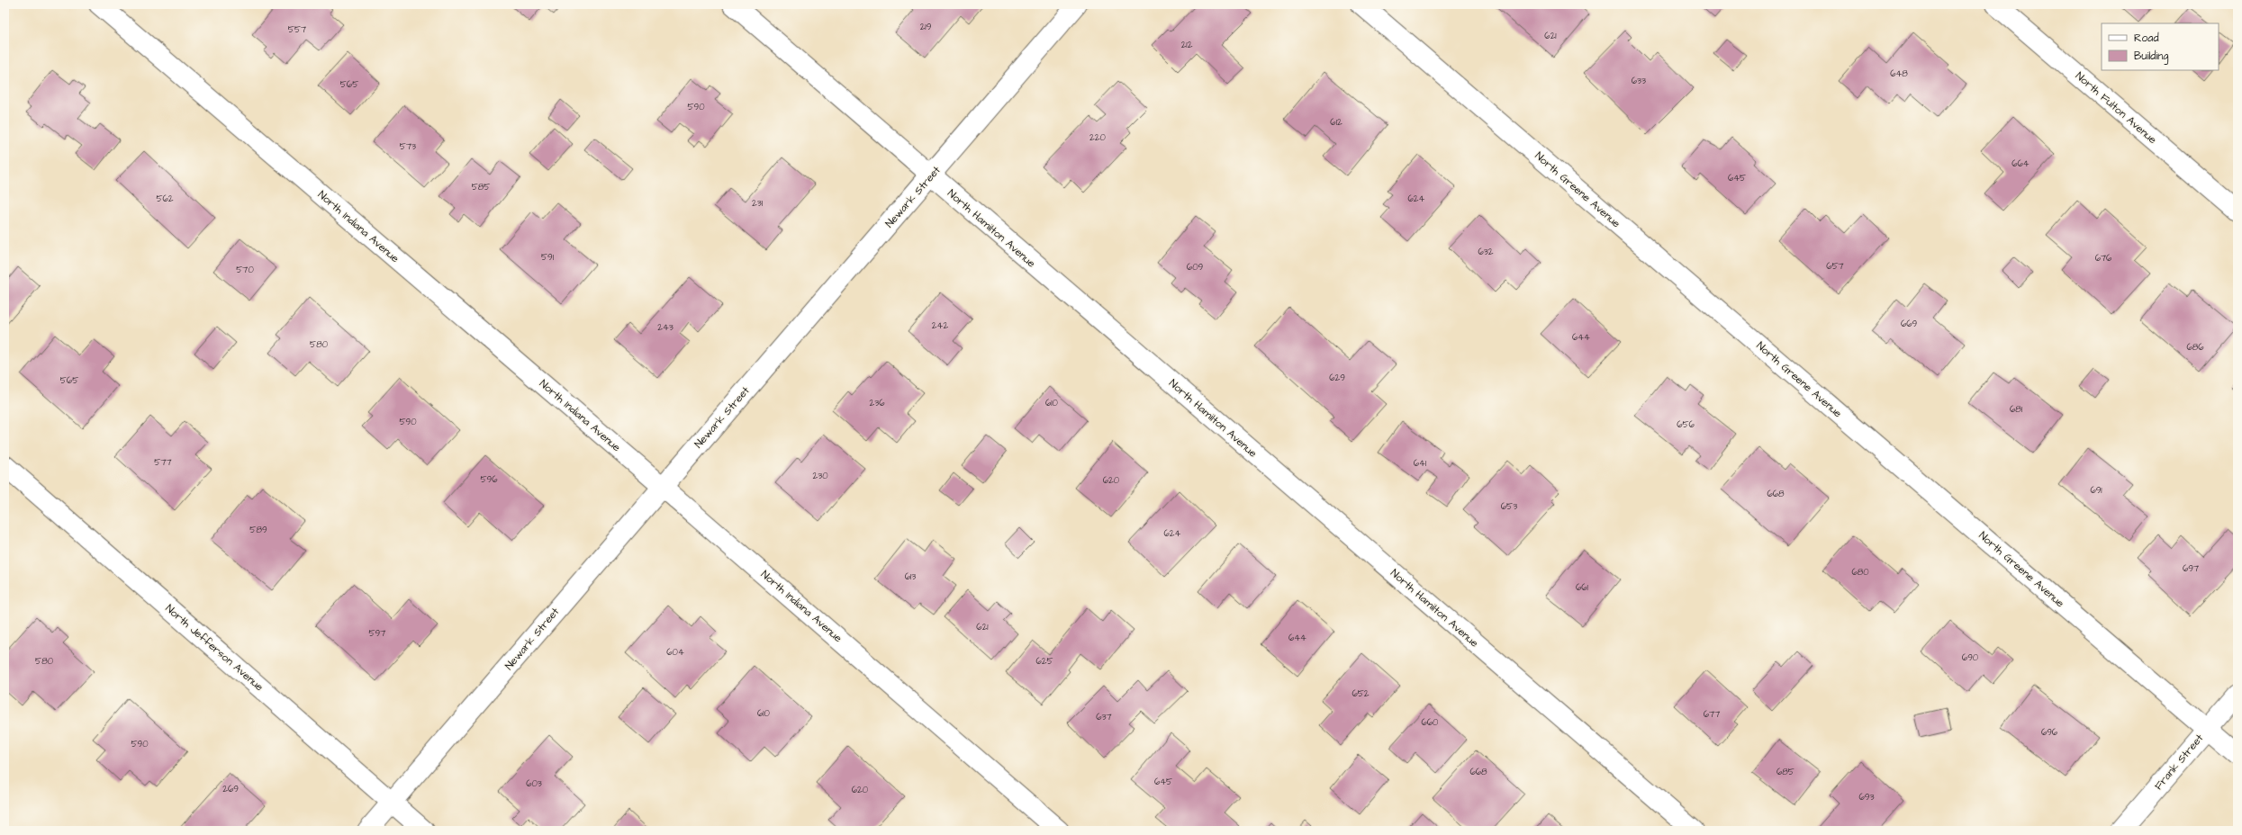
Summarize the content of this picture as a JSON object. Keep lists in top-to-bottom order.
{
  "streets": {
    "street": [
      "North Fulton Avenue",
      "North Greene Avenue",
      "Newark Street",
      "North Indiana Avenue",
      "North Hamilton Avenue",
      "North Jefferson Avenue",
      "Frank Street"
    ]
  },
  "crossings": [
    ["North Greene Avenue", "Frank Street"],
    ["Newark Street", "North Indiana Avenue"],
    ["Newark Street", "North Hamilton Avenue"],
    ["Newark Street", "North Jefferson Avenue"]
  ],
  "house_numbers": [
    "219",
    "557",
    "621",
    "212",
    "648",
    "633",
    "565",
    "590",
    "612",
    "220",
    "573",
    "664",
    "645",
    "585",
    "562",
    "624",
    "231",
    "632",
    "591",
    "676",
    "657",
    "609",
    "570",
    "669",
    "242",
    "243",
    "644",
    "580",
    "686",
    "629",
    "565",
    "236",
    "610",
    "681",
    "590",
    "656",
    "577",
    "641",
    "230",
    "596",
    "620",
    "691",
    "668",
    "653",
    "589",
    "624",
    "697",
    "680",
    "613",
    "661",
    "621",
    "597",
    "644",
    "604",
    "690",
    "580",
    "625",
    "652",
    "610",
    "677",
    "637",
    "660",
    "696",
    "590",
    "668",
    "685",
    "645",
    "603",
    "269",
    "620",
    "693"
  ],
  "legend": ["Road", "Building"]
}
